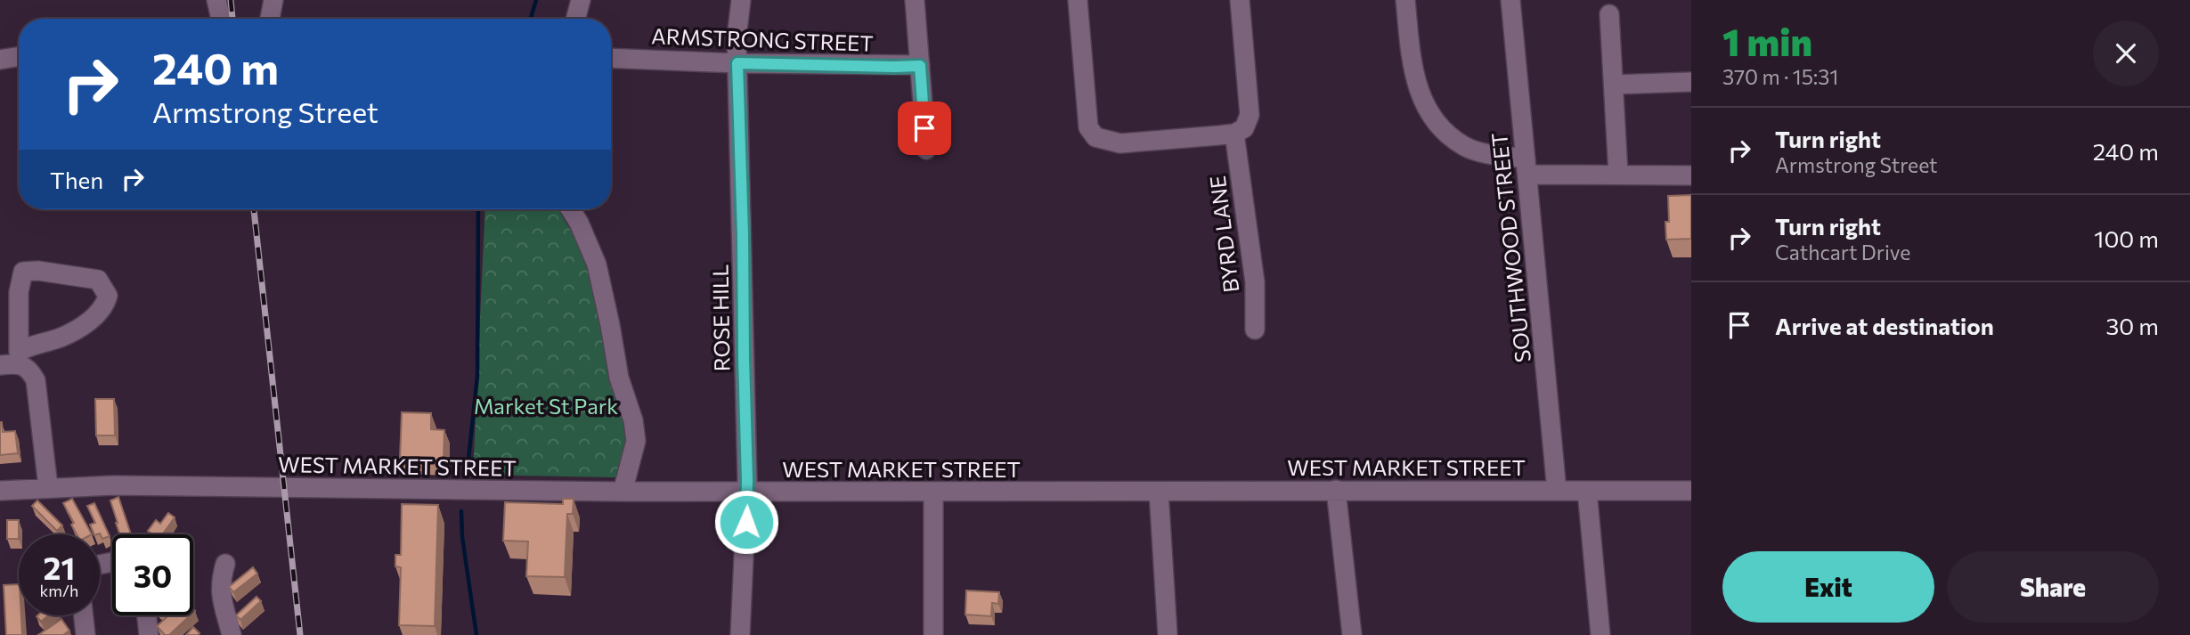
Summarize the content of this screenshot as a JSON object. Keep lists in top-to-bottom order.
{
  "streets": {
    "street": [
      "ARMSTRONG STREET",
      "BYRD LANE",
      "SOUTHWOOD STREET",
      "ROSE HILL",
      "WEST MARKET STREET"
    ]
  },
  "crossings": [
    ["ARMSTRONG STREET", "ROSE HILL"],
    ["SOUTHWOOD STREET", "WEST MARKET STREET"],
    ["ROSE HILL", "WEST MARKET STREET"]
  ],
  "parks": ["Market St Park"],
  "page": {
    "heading": ["1 min", "370 m · 15:31"],
    "turn": ["240 m", "Armstrong Street"],
    "list": [
      {
        "name": "Turn right",
        "note": "Armstrong Street",
        "value": "240 m"
      },
      {
        "name": "Turn right",
        "note": "Cathcart Drive",
        "value": "100 m"
      },
      {
        "name": "Arrive at destination",
        "value": "30 m"
      }
    ],
    "then": "Then",
    "speed": "21 km/h",
    "limit": "30",
    "buttons": ["Exit", "Share"]
  }
}
